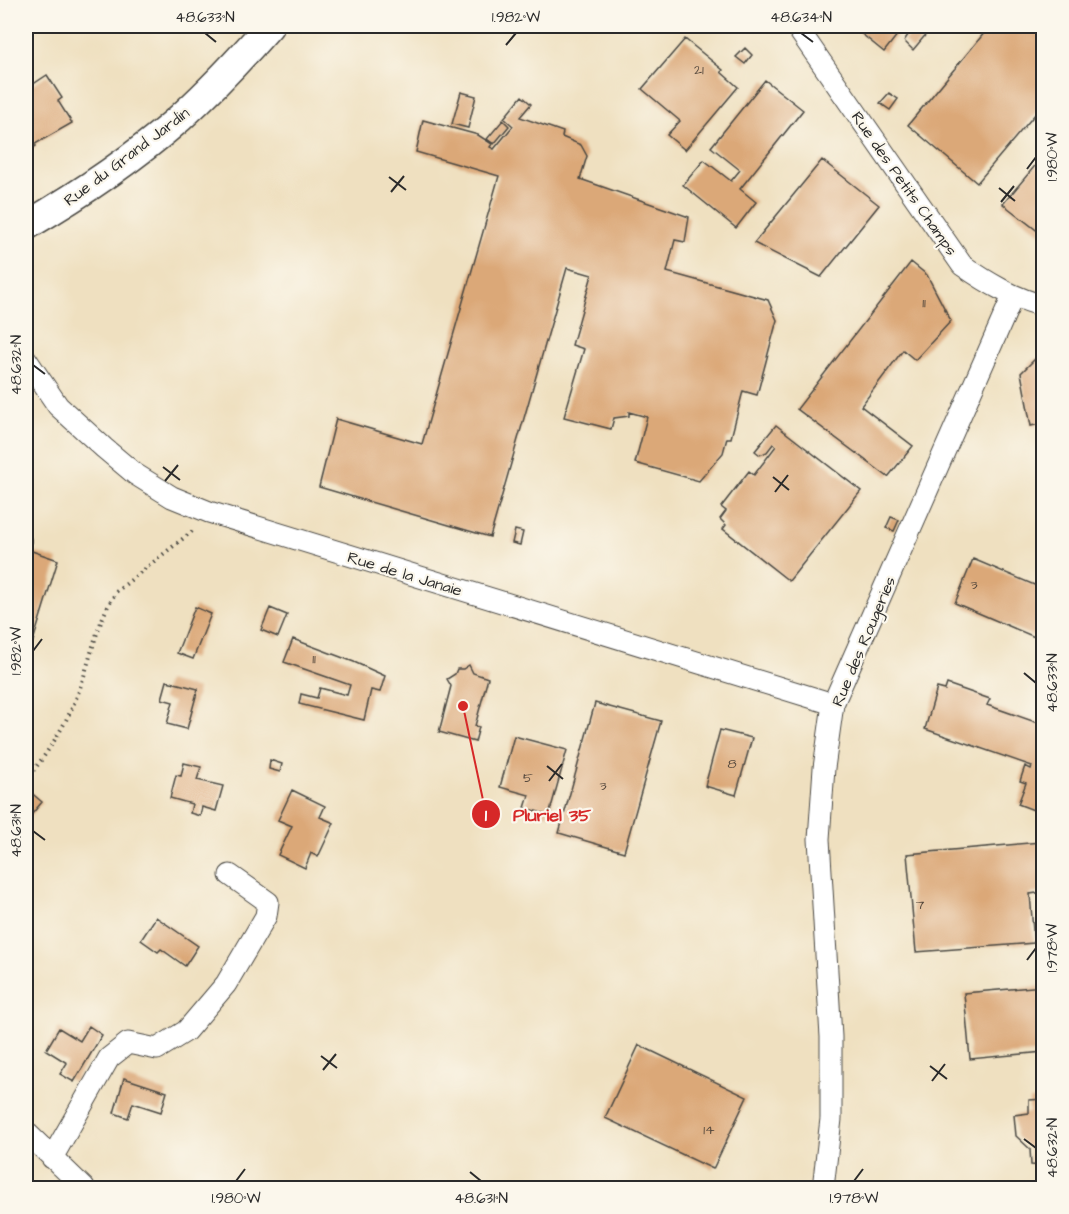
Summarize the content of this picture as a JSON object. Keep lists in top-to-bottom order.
{
  "streets": {
    "street": [
      "Rue du Grand Jardin",
      "Rue des Petits Champs",
      "Rue de la Janaie",
      "Rue des Rougeries"
    ]
  },
  "crossings": [
    ["Rue des Petits Champs", "Rue des Rougeries"],
    ["Rue de la Janaie", "Rue des Rougeries"]
  ],
  "places": ["Pluriel 35"],
  "house_numbers": [
    "21",
    "11",
    "3",
    "11",
    "8",
    "5",
    "3",
    "7",
    "14"
  ],
  "coordinates": [
    "48.633°N",
    "1.982°W",
    "48.634°N",
    "1.980°W",
    "48.632°N",
    "48.631°N",
    "1.978°W"
  ]
}
